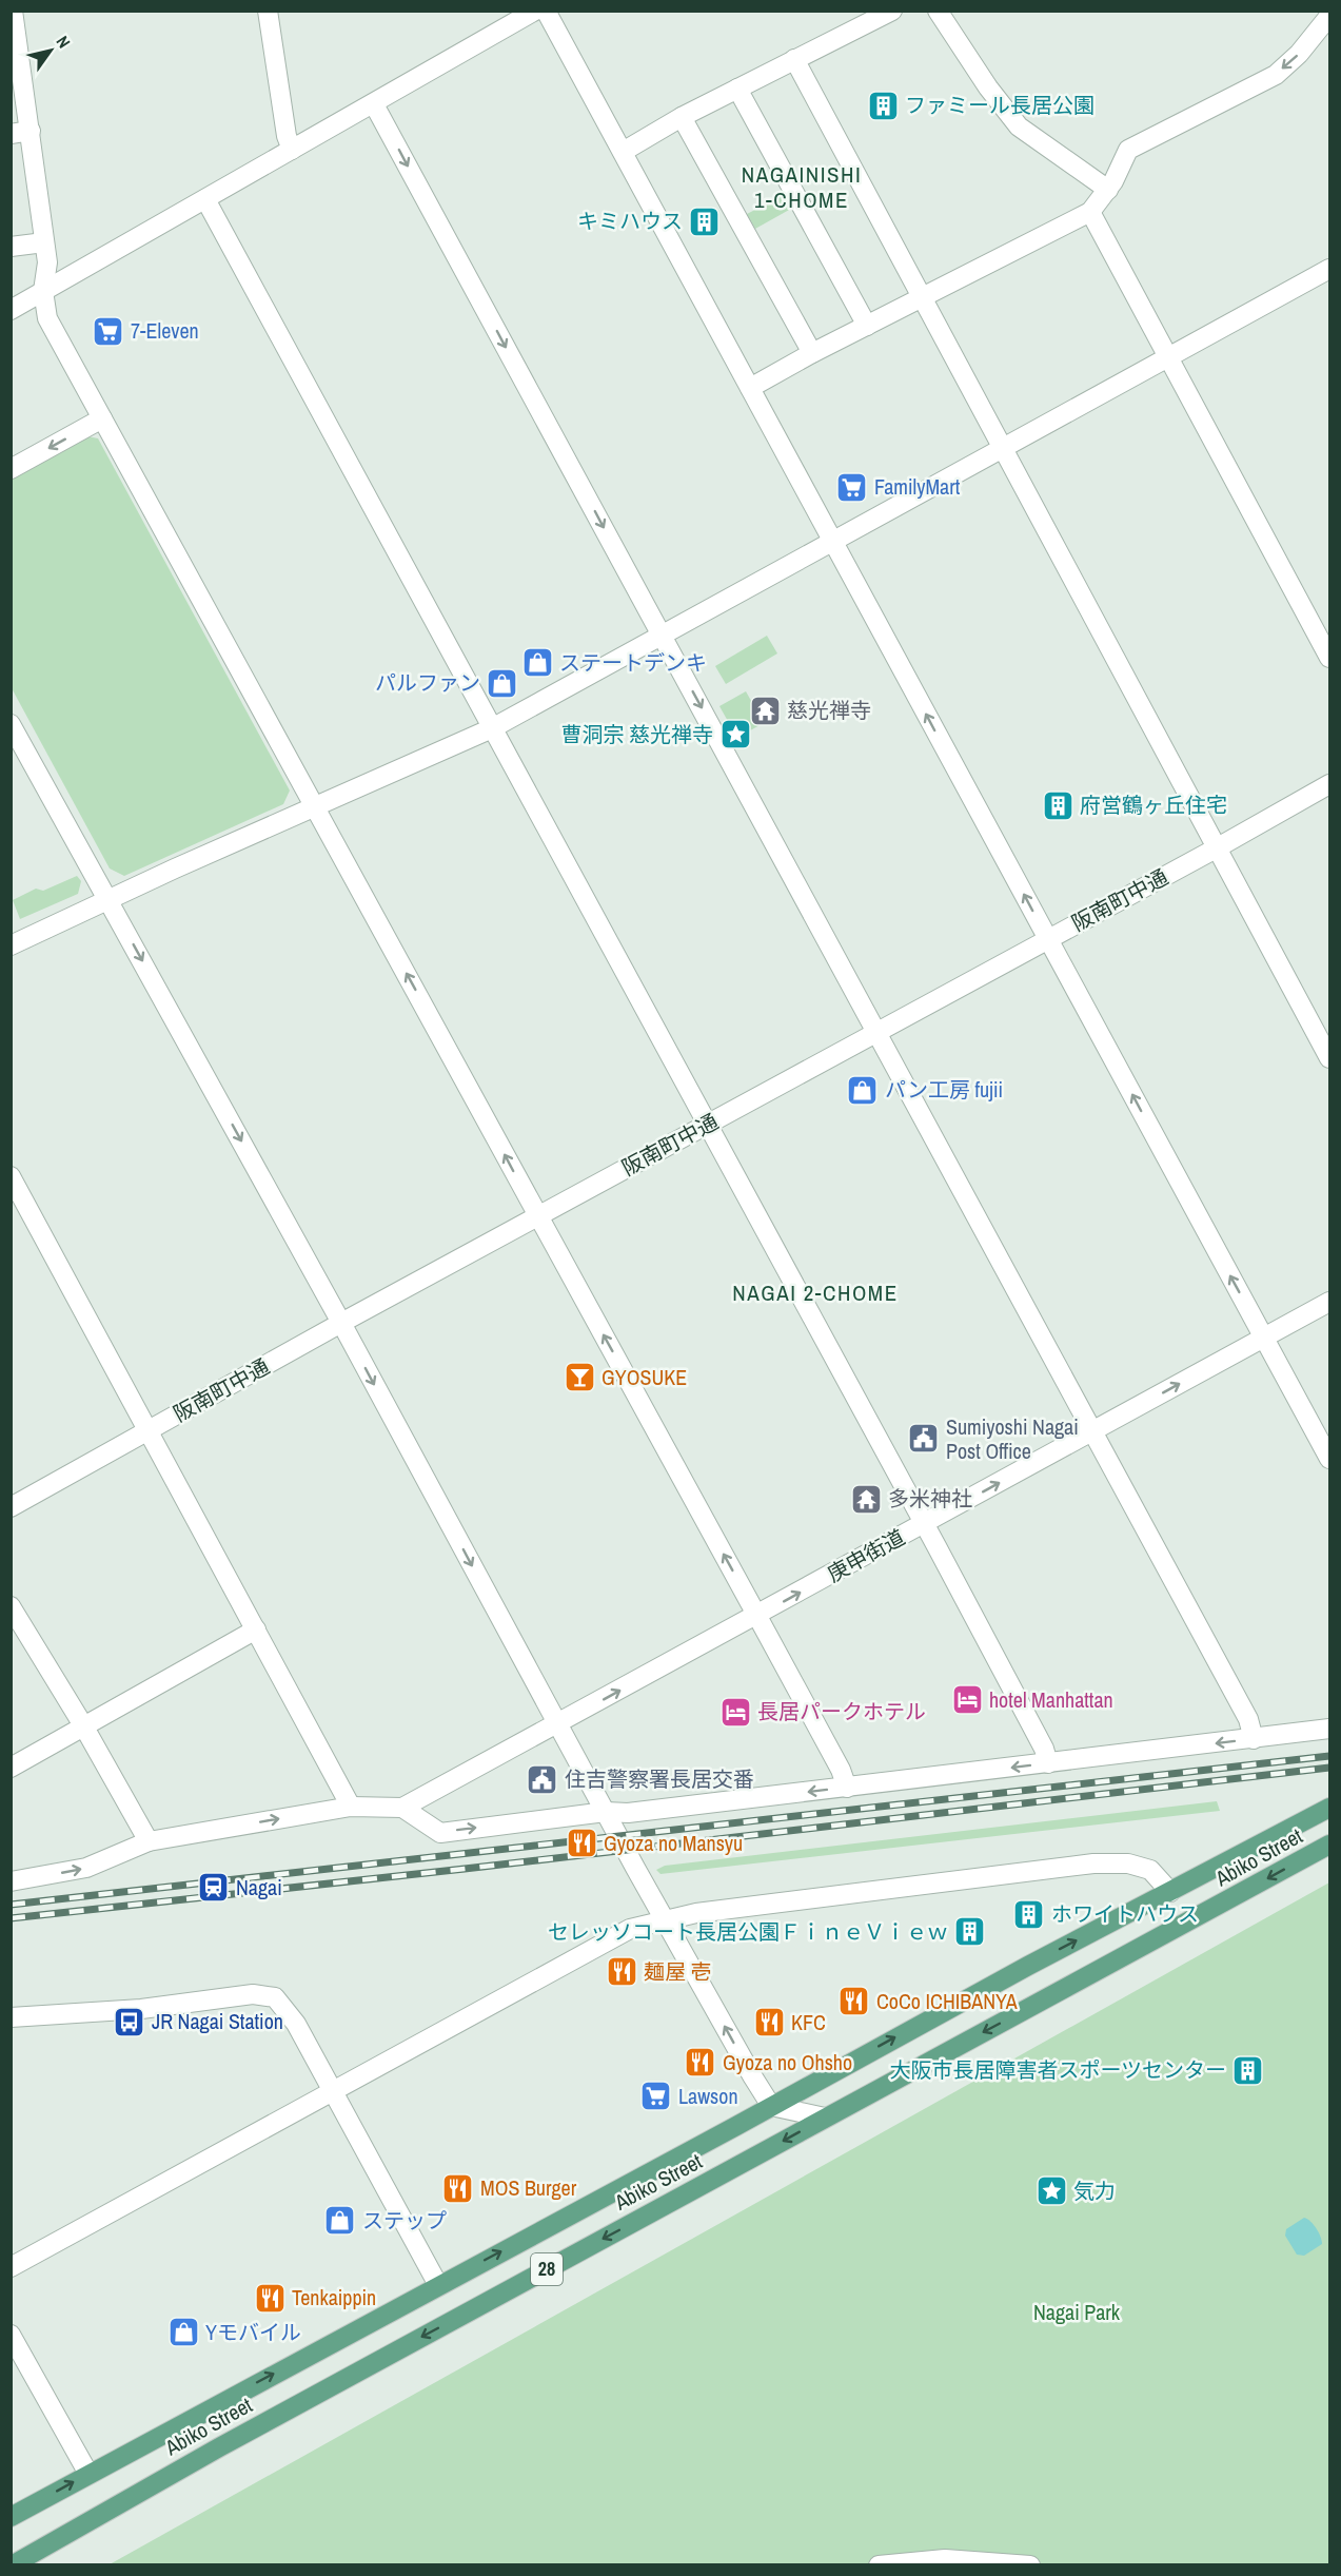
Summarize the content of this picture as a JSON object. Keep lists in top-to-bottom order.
{
  "streets": {
    "main road": ["Abiko Street", "28"],
    "street": ["阪南町中通", "庚申街道"]
  },
  "one_way": ["庚申街道"],
  "districts": ["NAGAINISHI 1-CHOME", "NAGAI 2-CHOME"],
  "parks": ["Nagai Park"],
  "places": {
    "building": [
      "ファミール長居公園",
      "キミハウス",
      "府営鶴ヶ丘住宅",
      "ホワイトハウス",
      "セレッソコート長居公園ＦｉｎｅＶｉｅｗ",
      "大阪市長居障害者スポーツセンター"
    ],
    "supermarket": ["7-Eleven", "FamilyMart", "Lawson"],
    "shop": [
      "ステートデンキ",
      "パルファン",
      "パン工房 fujii",
      "ステップ",
      "Yモバイル"
    ],
    "temple": ["慈光禅寺", "多米神社"],
    "place": ["曹洞宗 慈光禅寺", "気力"],
    "bar": ["GYOSUKE"],
    "public building": ["Sumiyoshi Nagai Post Office", "住吉警察署長居交番"],
    "hotel": ["hotel Manhattan", "長居パークホテル"],
    "restaurant": [
      "Gyoza no Mansyu",
      "麺屋 壱",
      "CoCo ICHIBANYA",
      "KFC",
      "Gyoza no Ohsho",
      "MOS Burger",
      "Tenkaippin"
    ],
    "station": ["Nagai"],
    "bus stop": ["JR Nagai Station"]
  },
  "north": "top right"
}
